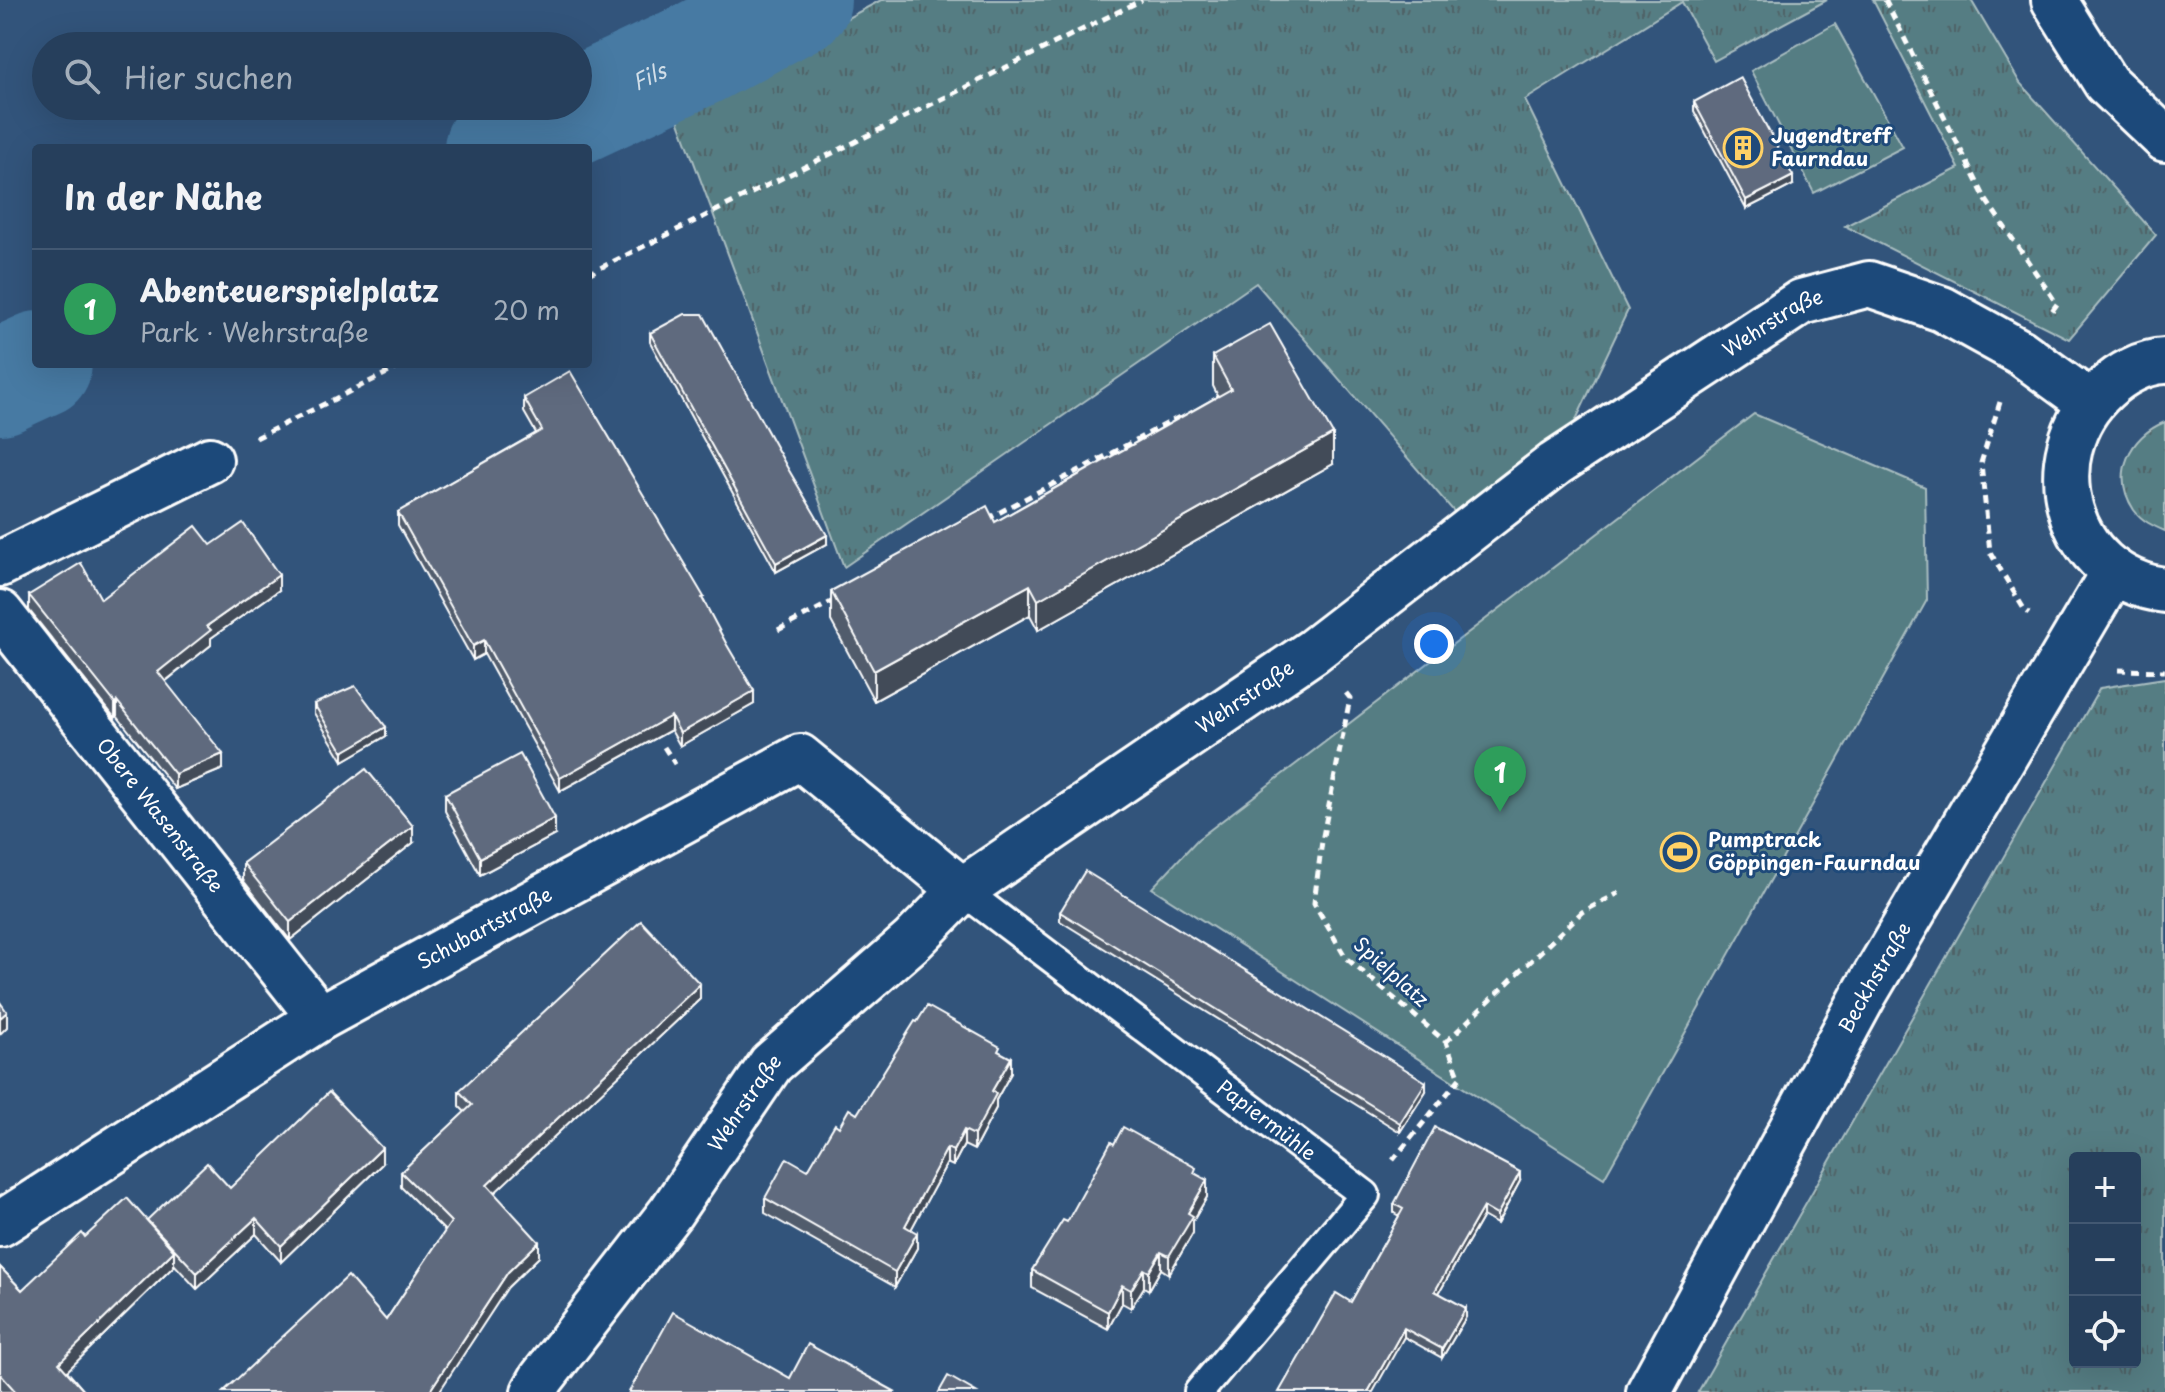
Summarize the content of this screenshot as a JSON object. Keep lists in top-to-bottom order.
{
  "streets": {
    "street": [
      "Wehrstraße",
      "Obere Wasenstraße",
      "Schubartstraße",
      "Beckhstraße"
    ],
    "lane": ["Papiermühle"],
    "path": ["Spielplatz"]
  },
  "crossings": [
    ["Wehrstraße", "Schubartstraße"],
    ["Wehrstraße", "Spielplatz"],
    ["Wehrstraße", "Papiermühle"],
    ["Obere Wasenstraße", "Schubartstraße"],
    ["Schubartstraße", "Papiermühle"]
  ],
  "water": ["Fils"],
  "places": {
    "building": ["Jugendtreff Faurndau"],
    "sports": ["Pumptrack Göppingen-Faurndau"]
  },
  "page": {
    "search": "Hier suchen",
    "heading": "In der Nähe",
    "list": [
      {
        "mark": "1",
        "name": "Abenteuerspielplatz",
        "note": "Park · Wehrstraße",
        "value": "20 m"
      }
    ],
    "pins": "1",
    "map_buttons": ["+", "−"]
  }
}
